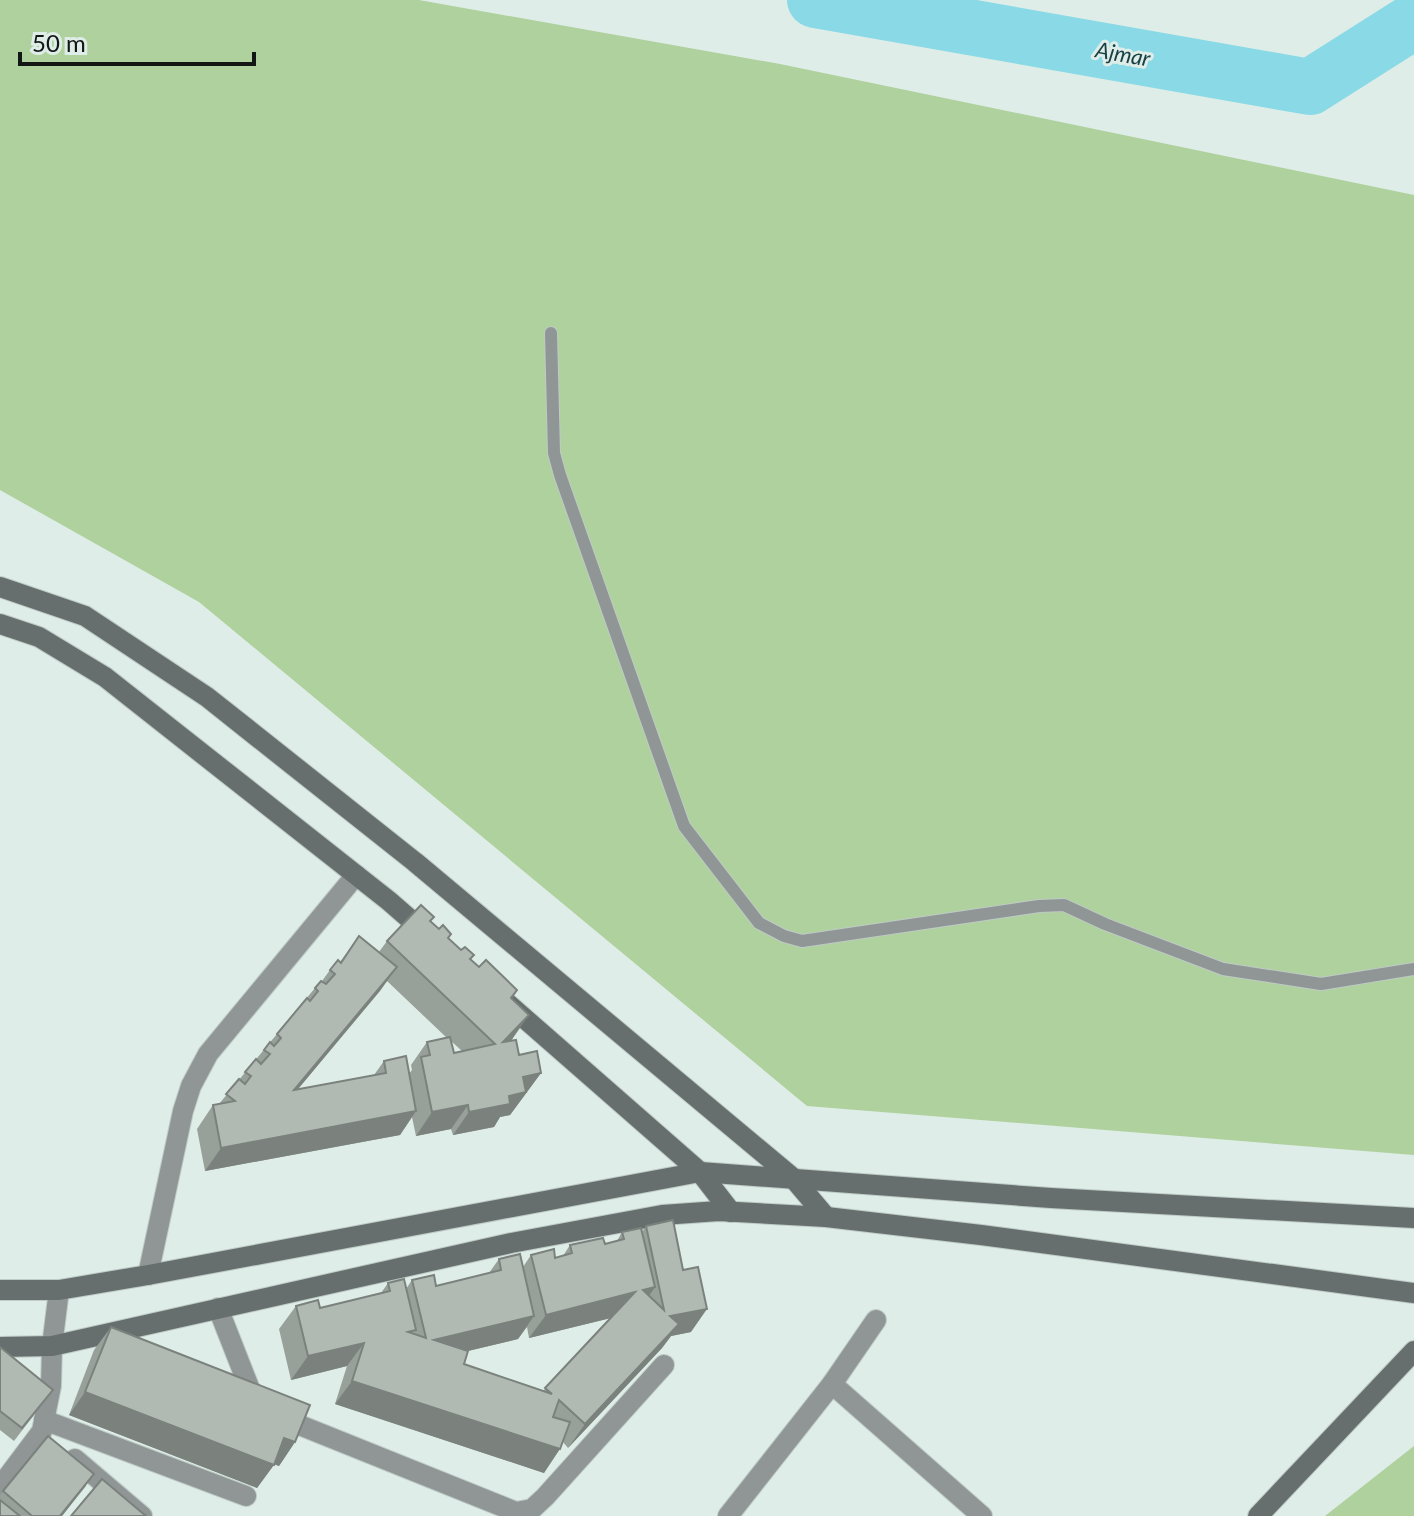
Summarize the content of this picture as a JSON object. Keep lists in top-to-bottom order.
{
  "water": ["Ajmar"],
  "scale_bar": "50 m"
}
